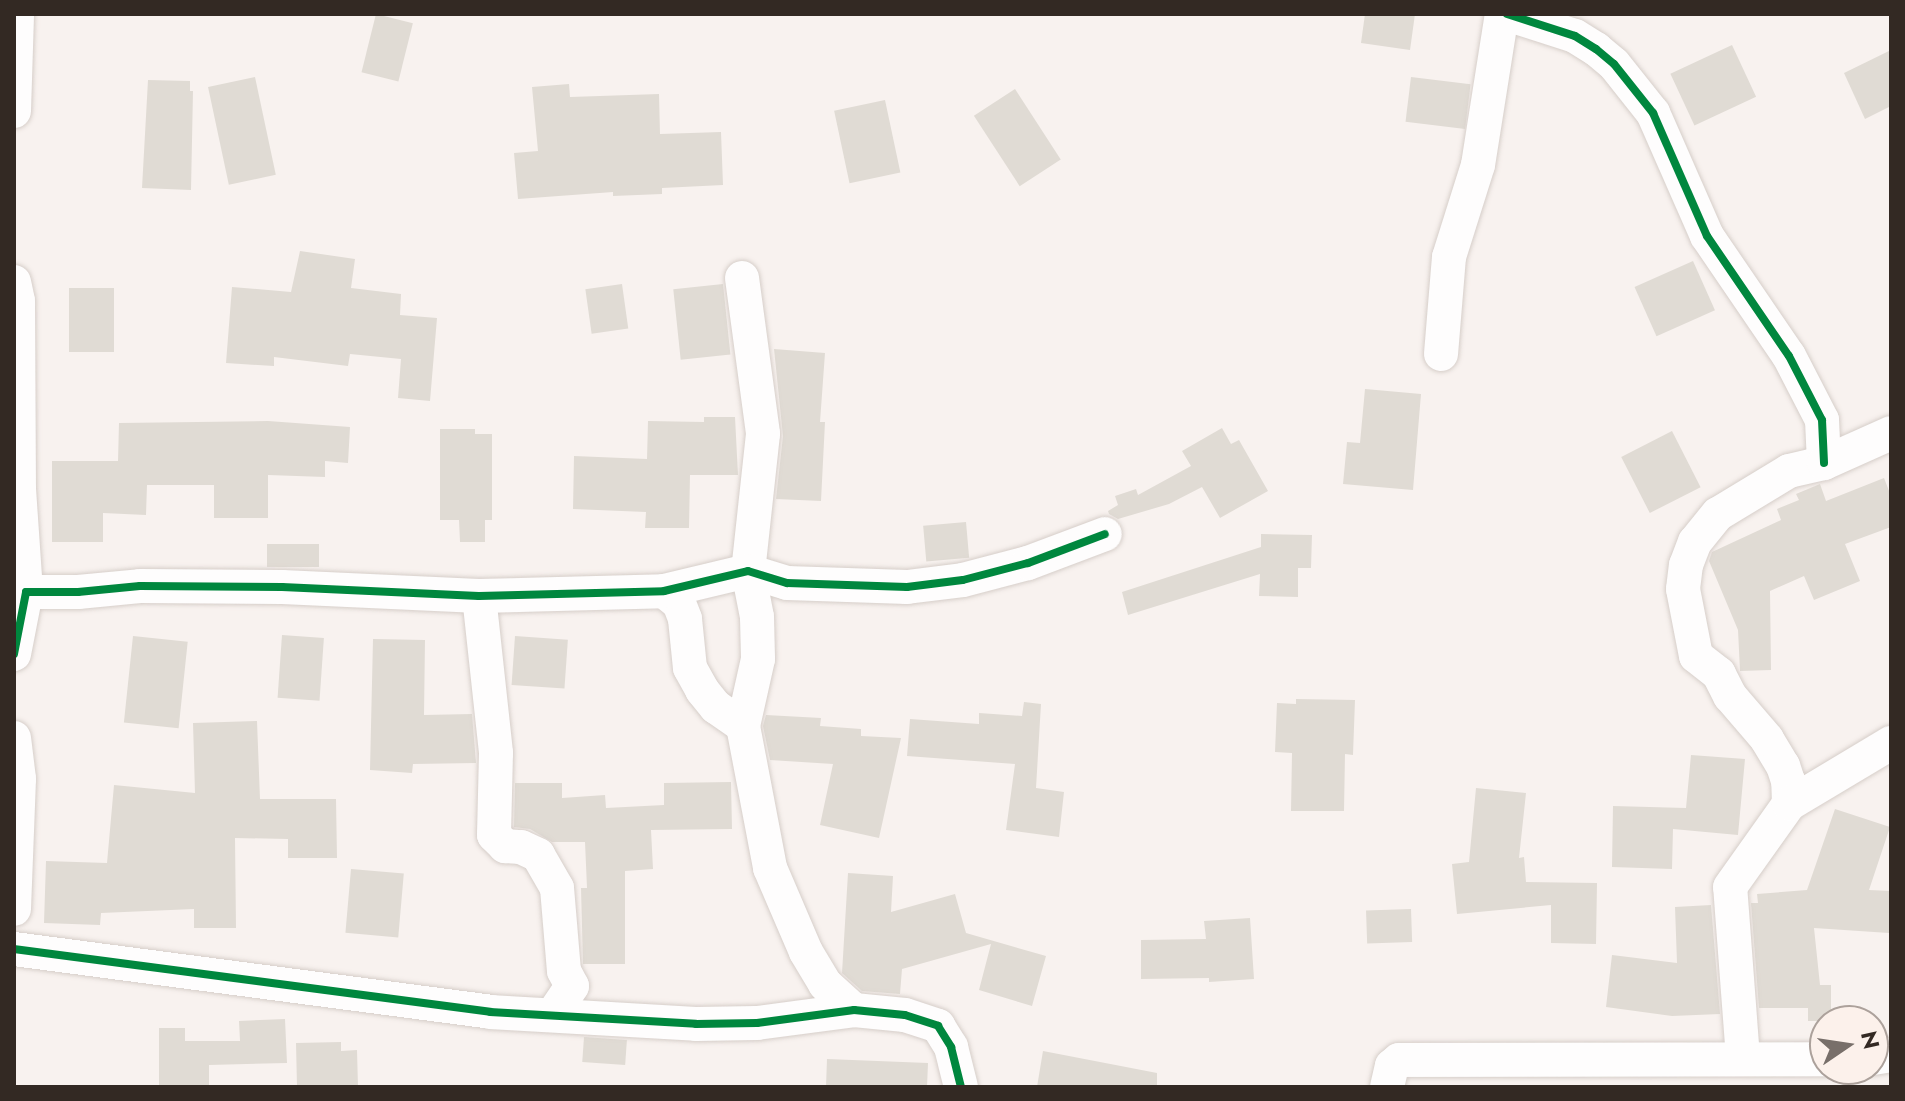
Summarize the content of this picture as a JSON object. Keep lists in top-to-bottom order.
{
  "north": "right"
}
